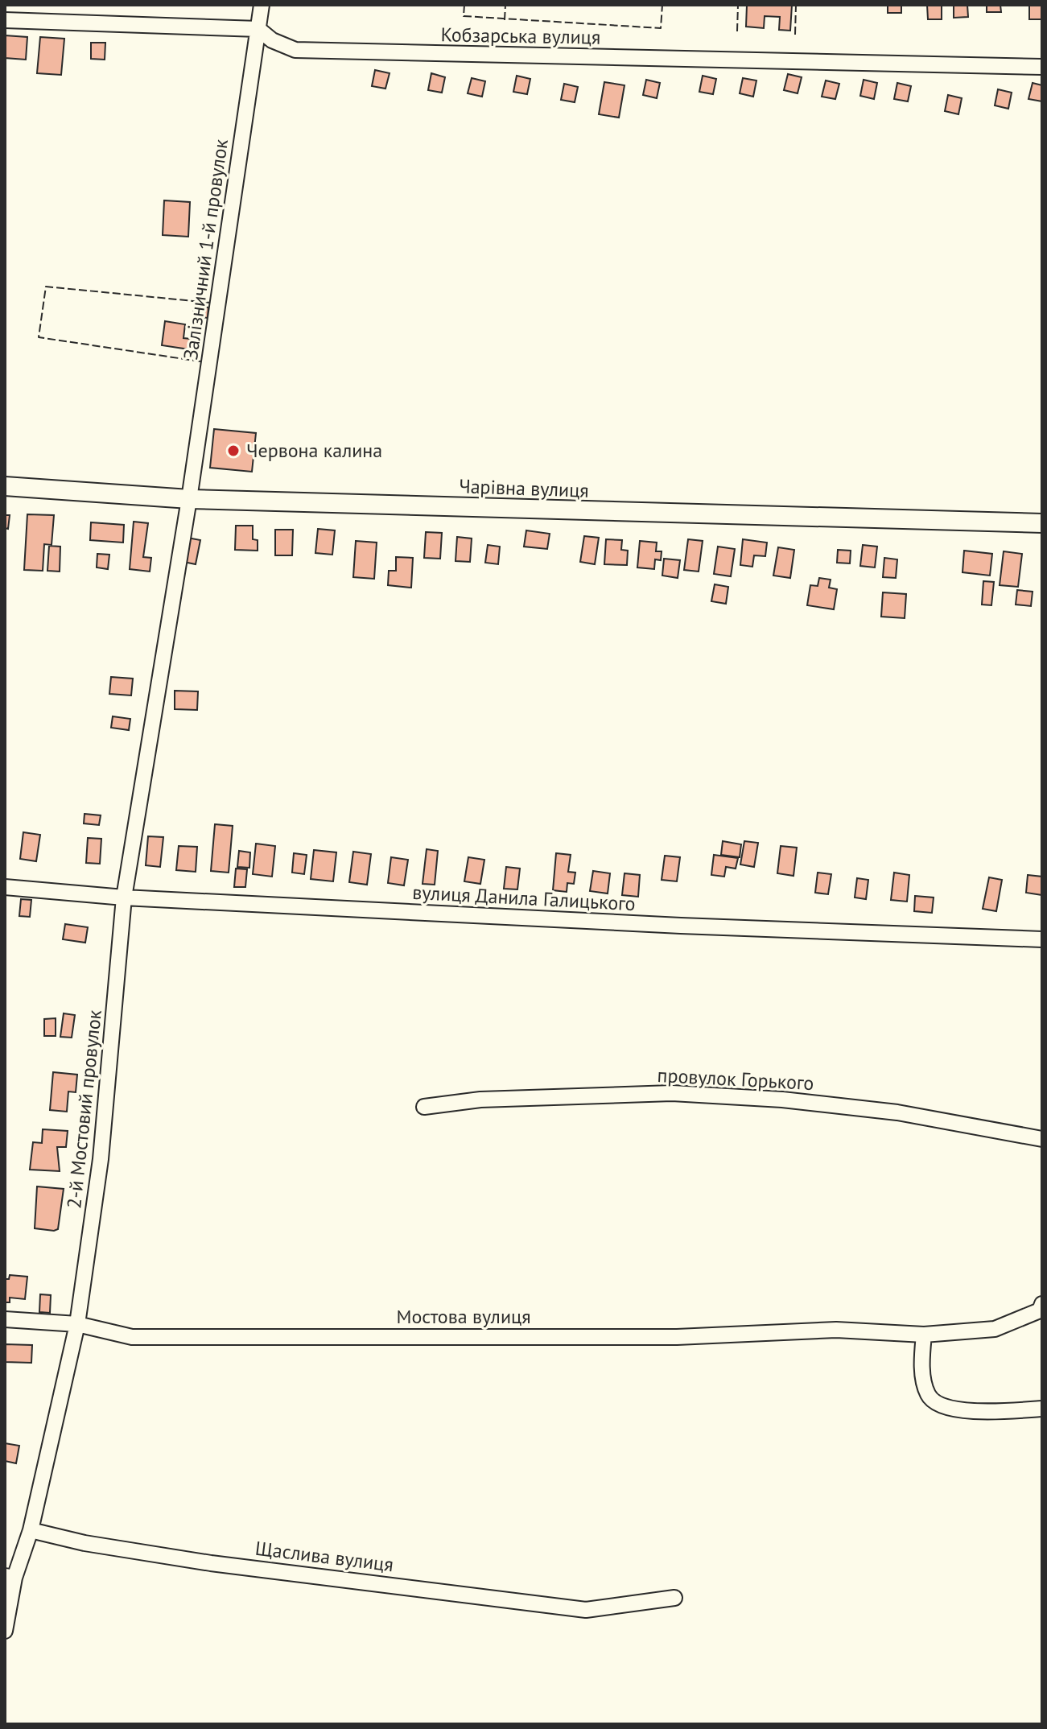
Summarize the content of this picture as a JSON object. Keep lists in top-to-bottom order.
{
  "streets": {
    "street": [
      "Кобзарська вулиця",
      "Залізничний 1-й провулок",
      "Чарівна вулиця",
      "вулиця Данила Галицького",
      "провулок Горького",
      "2-й Мостовий провулок",
      "Мостова вулиця",
      "Щаслива вулиця"
    ]
  },
  "crossings": [
    ["Кобзарська вулиця", "Залізничний 1-й провулок"],
    ["Залізничний 1-й провулок", "Чарівна вулиця"],
    ["Залізничний 1-й провулок", "вулиця Данила Галицького"],
    ["Залізничний 1-й провулок", "2-й Мостовий провулок"],
    ["вулиця Данила Галицького", "2-й Мостовий провулок"],
    ["2-й Мостовий провулок", "Мостова вулиця"],
    ["2-й Мостовий провулок", "Щаслива вулиця"]
  ],
  "places": ["Червона калина"]
}
